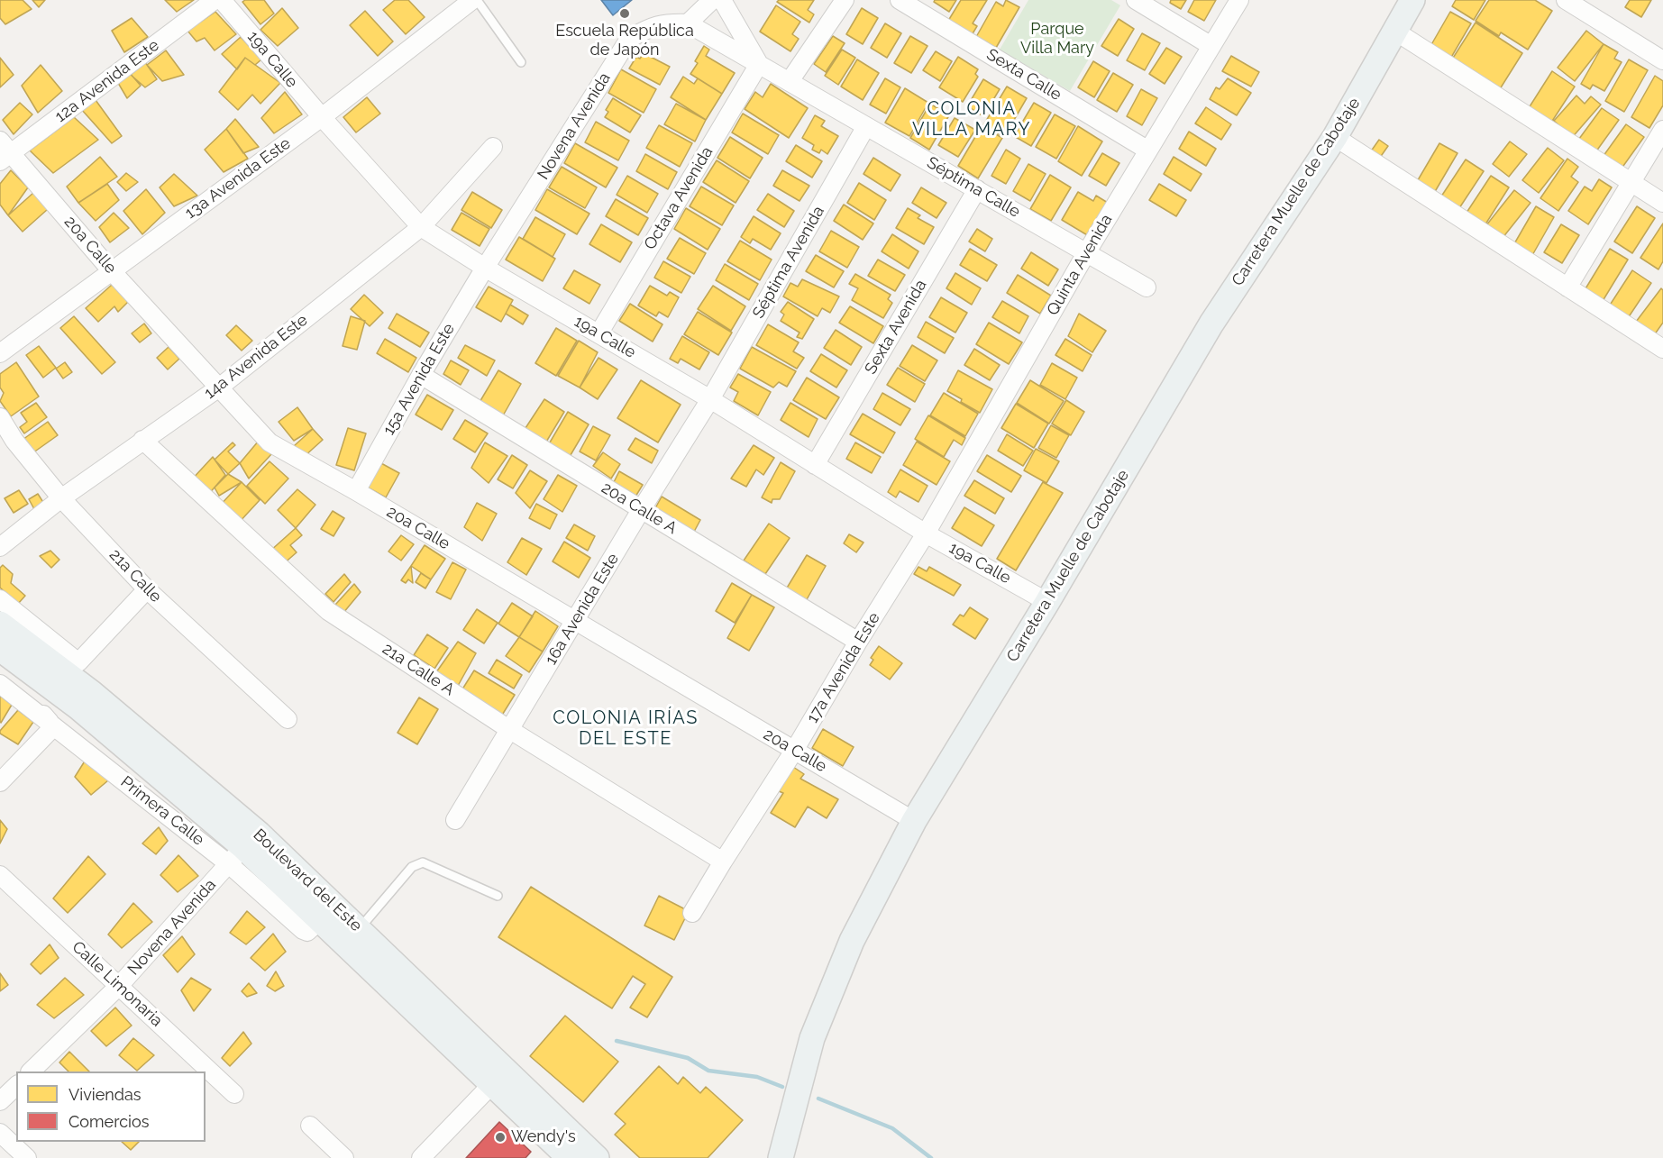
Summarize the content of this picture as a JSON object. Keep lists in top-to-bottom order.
{
  "streets": {
    "main road": ["Carretera Muelle de Cabotaje", "Boulevard del Este"],
    "street": [
      "19a Calle",
      "Sexta Calle",
      "12a Avenida Este",
      "Novena Avenida",
      "13a Avenida Este",
      "Séptima Calle",
      "Octava Avenida",
      "20a Calle",
      "Séptima Avenida",
      "Quinta Avenida",
      "Sexta Avenida",
      "14a Avenida Este",
      "15a Avenida Este",
      "20a Calle A",
      "21a Calle",
      "16a Avenida Este",
      "17a Avenida Este",
      "21a Calle A",
      "Primera Calle",
      "Calle Limonaria"
    ]
  },
  "crossings": [
    ["19a Calle", "Novena Avenida"],
    ["19a Calle", "13a Avenida Este"],
    ["19a Calle", "Carretera Muelle de Cabotaje"],
    ["19a Calle", "Octava Avenida"],
    ["19a Calle", "Séptima Avenida"],
    ["19a Calle", "Quinta Avenida"],
    ["19a Calle", "Sexta Avenida"],
    ["19a Calle", "14a Avenida Este"],
    ["19a Calle", "15a Avenida Este"],
    ["19a Calle", "16a Avenida Este"],
    ["19a Calle", "17a Avenida Este"],
    ["Sexta Calle", "Quinta Avenida"],
    ["12a Avenida Este", "20a Calle"],
    ["Novena Avenida", "Séptima Calle"],
    ["Novena Avenida", "15a Avenida Este"],
    ["Novena Avenida", "Primera Calle"],
    ["Novena Avenida", "Calle Limonaria"],
    ["13a Avenida Este", "20a Calle"],
    ["Séptima Calle", "Octava Avenida"],
    ["Séptima Calle", "Séptima Avenida"],
    ["Séptima Calle", "Quinta Avenida"],
    ["Séptima Calle", "Sexta Avenida"],
    ["Carretera Muelle de Cabotaje", "20a Calle"],
    ["20a Calle", "14a Avenida Este"],
    ["20a Calle", "15a Avenida Este"],
    ["20a Calle", "16a Avenida Este"],
    ["20a Calle", "17a Avenida Este"],
    ["Séptima Avenida", "16a Avenida Este"],
    ["Quinta Avenida", "17a Avenida Este"],
    ["14a Avenida Este", "21a Calle"],
    ["14a Avenida Este", "21a Calle A"],
    ["15a Avenida Este", "20a Calle A"],
    ["20a Calle A", "16a Avenida Este"],
    ["20a Calle A", "17a Avenida Este"],
    ["16a Avenida Este", "21a Calle A"],
    ["17a Avenida Este", "21a Calle A"]
  ],
  "districts": ["COLONIA VILLA MARY", "COLONIA IRÍAS DEL ESTE"],
  "parks": ["Parque Villa Mary"],
  "places": ["Escuela República de Japón", "Wendy's"],
  "legend": ["Viviendas", "Comercios"]
}
